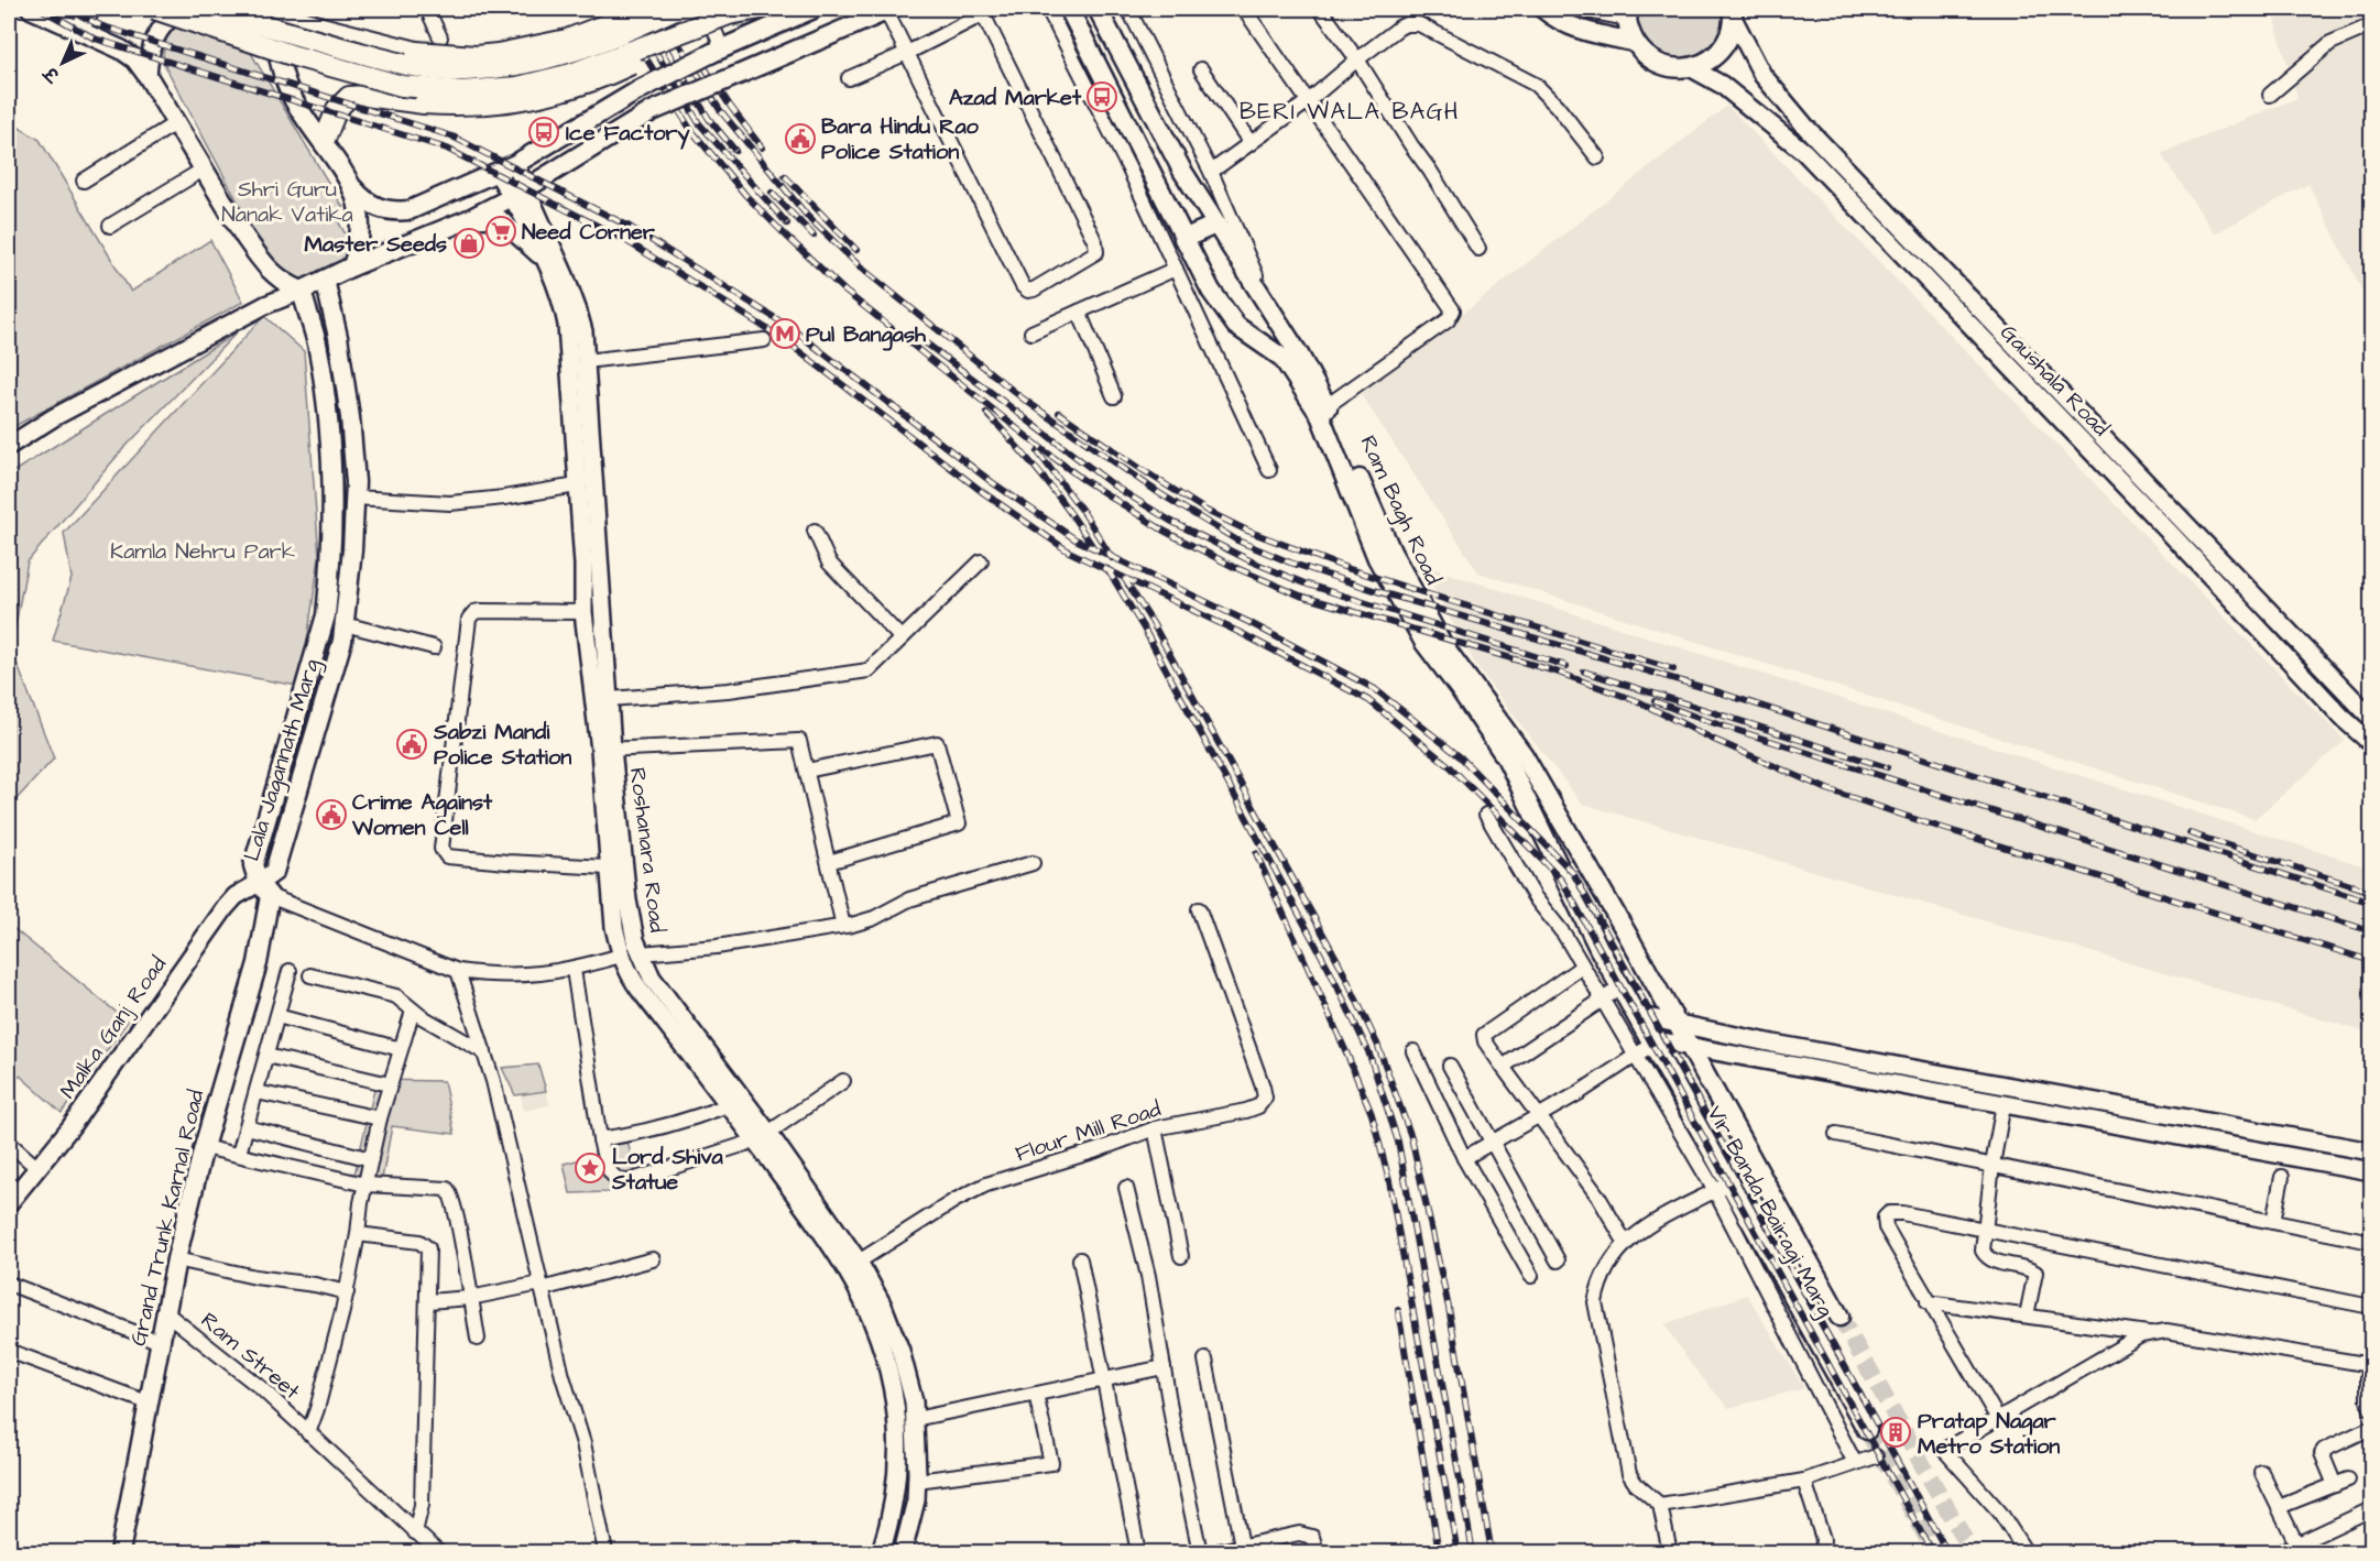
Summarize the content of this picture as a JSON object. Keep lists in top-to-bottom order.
{
  "streets": {
    "main road": [
      "Ram Bagh Road",
      "Lala Jagannath Marg",
      "Vir Banda Bairagi Marg",
      "Grand Trunk Karnal Road"
    ],
    "street": [
      "Gaushala Road",
      "Roshanara Road",
      "Malka Ganj Road",
      "Flour Mill Road",
      "Ram Street"
    ]
  },
  "crossings": [
    ["Ram Bagh Road", "Vir Banda Bairagi Marg"],
    ["Lala Jagannath Marg", "Malka Ganj Road"],
    ["Lala Jagannath Marg", "Grand Trunk Karnal Road"],
    ["Roshanara Road", "Flour Mill Road"],
    ["Malka Ganj Road", "Grand Trunk Karnal Road"],
    ["Grand Trunk Karnal Road", "Ram Street"]
  ],
  "districts": ["BERI WALA BAGH"],
  "parks": ["Shri Guru Nanak Vatika", "Kamla Nehru Park"],
  "places": {
    "bus stop": ["Azad Market", "Ice Factory"],
    "public building": ["Bara Hindu Rao Police Station", "Sabzi Mandi Police Station", "Crime Against Women Cell"],
    "supermarket": ["Need Corner"],
    "shop": ["Master Seeds"],
    "metro station": ["Pul Bangash"],
    "place": ["Lord Shiva Statue"],
    "building": ["Pratap Nagar Metro Station"]
  },
  "north": "bottom left"
}
